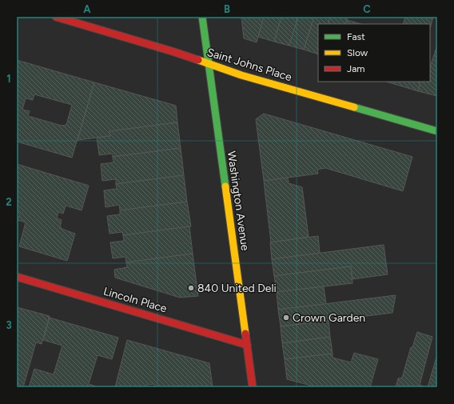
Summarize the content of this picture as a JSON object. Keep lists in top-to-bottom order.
{
  "streets": {
    "street": ["Saint Johns Place", "Washington Avenue", "Lincoln Place"]
  },
  "crossings": [
    ["Saint Johns Place", "Washington Avenue"],
    ["Washington Avenue", "Lincoln Place"]
  ],
  "places": ["840 United Deli", "Crown Garden"],
  "legend": ["Fast", "Slow", "Jam"],
  "grid": {
    "columns": ["A", "B", "C"],
    "rows": ["1", "2", "3"]
  }
}
